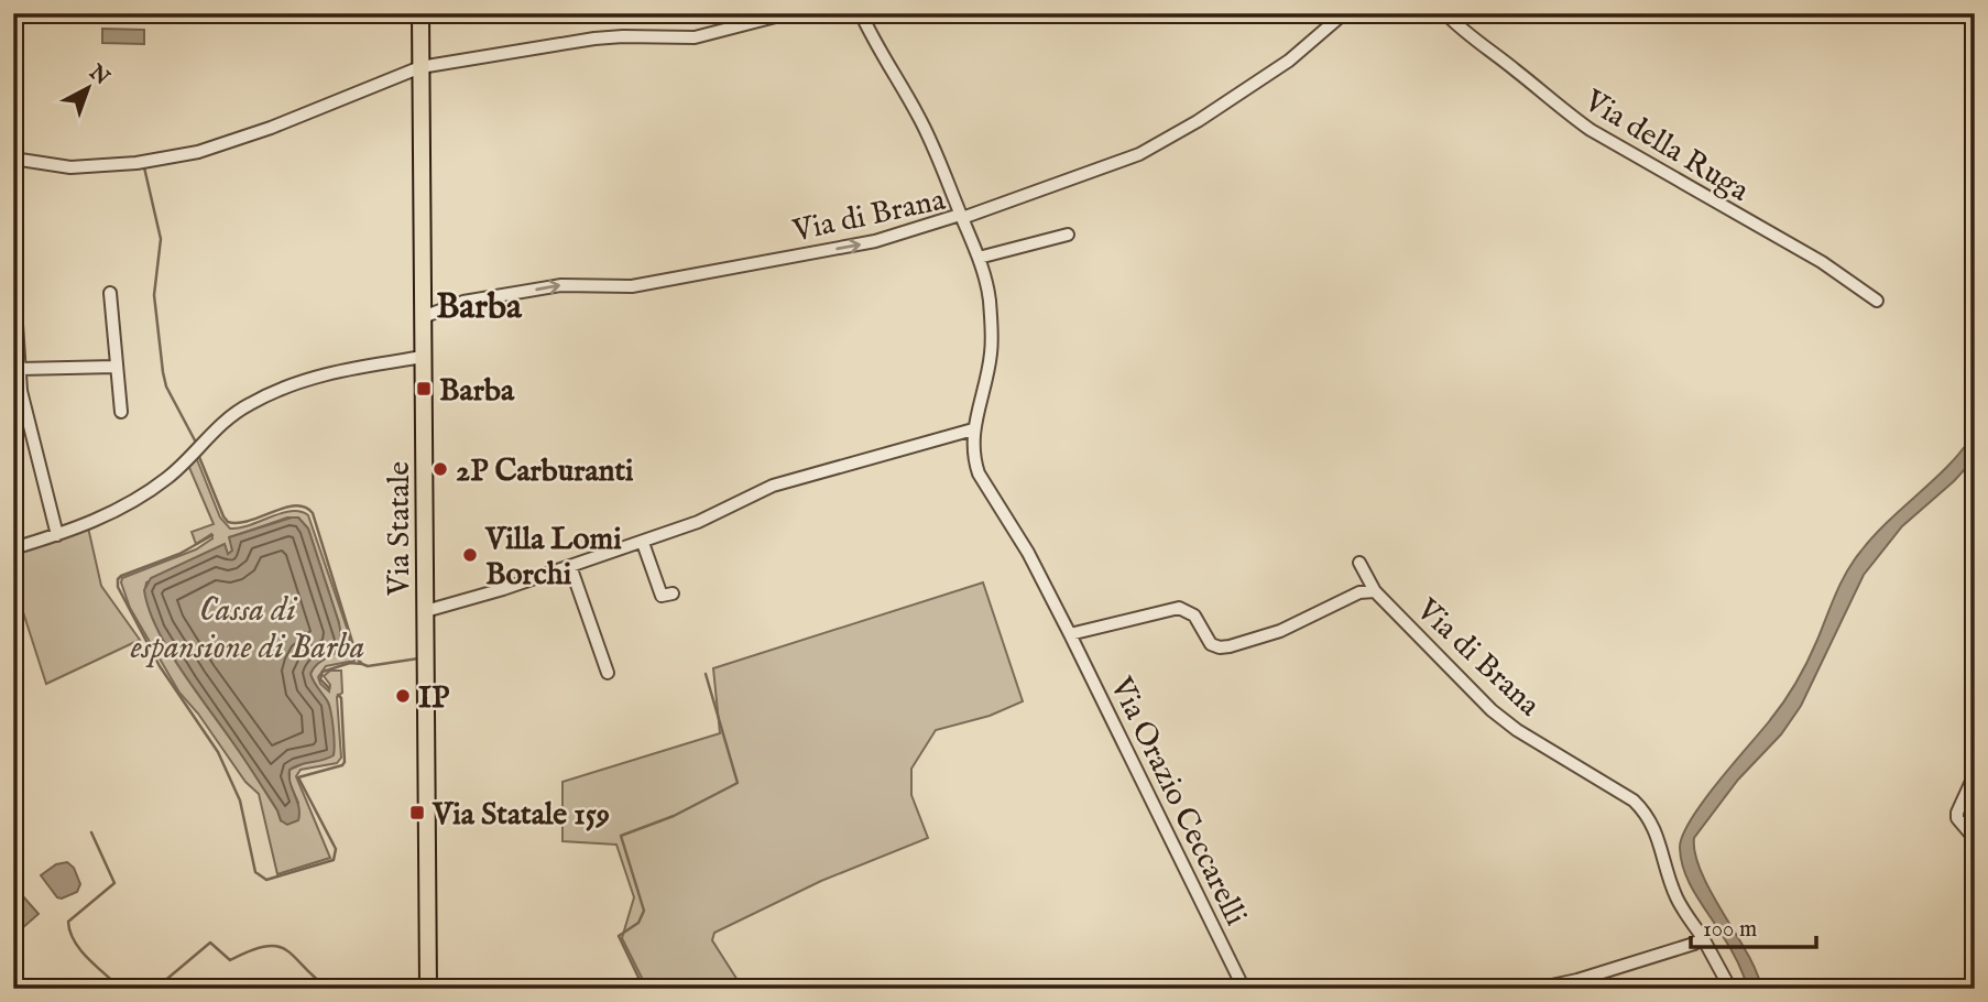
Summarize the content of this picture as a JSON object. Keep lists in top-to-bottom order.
{
  "streets": {
    "main road": ["Via Statale"],
    "street": ["Via della Ruga", "Via di Brana", "Via Orazio Ceccarelli"]
  },
  "crossings": [
    ["Via di Brana", "Via Statale"],
    ["Via di Brana", "Via Orazio Ceccarelli"]
  ],
  "districts": ["Barba"],
  "water": ["Cassa di espansione di Barba"],
  "places": {
    "transit": ["Barba", "Via Statale 159"],
    "other": ["2P Carburanti", "Villa Lomi Borchi", "IP"]
  },
  "scale_bar": "100 m",
  "north": "top right"
}
